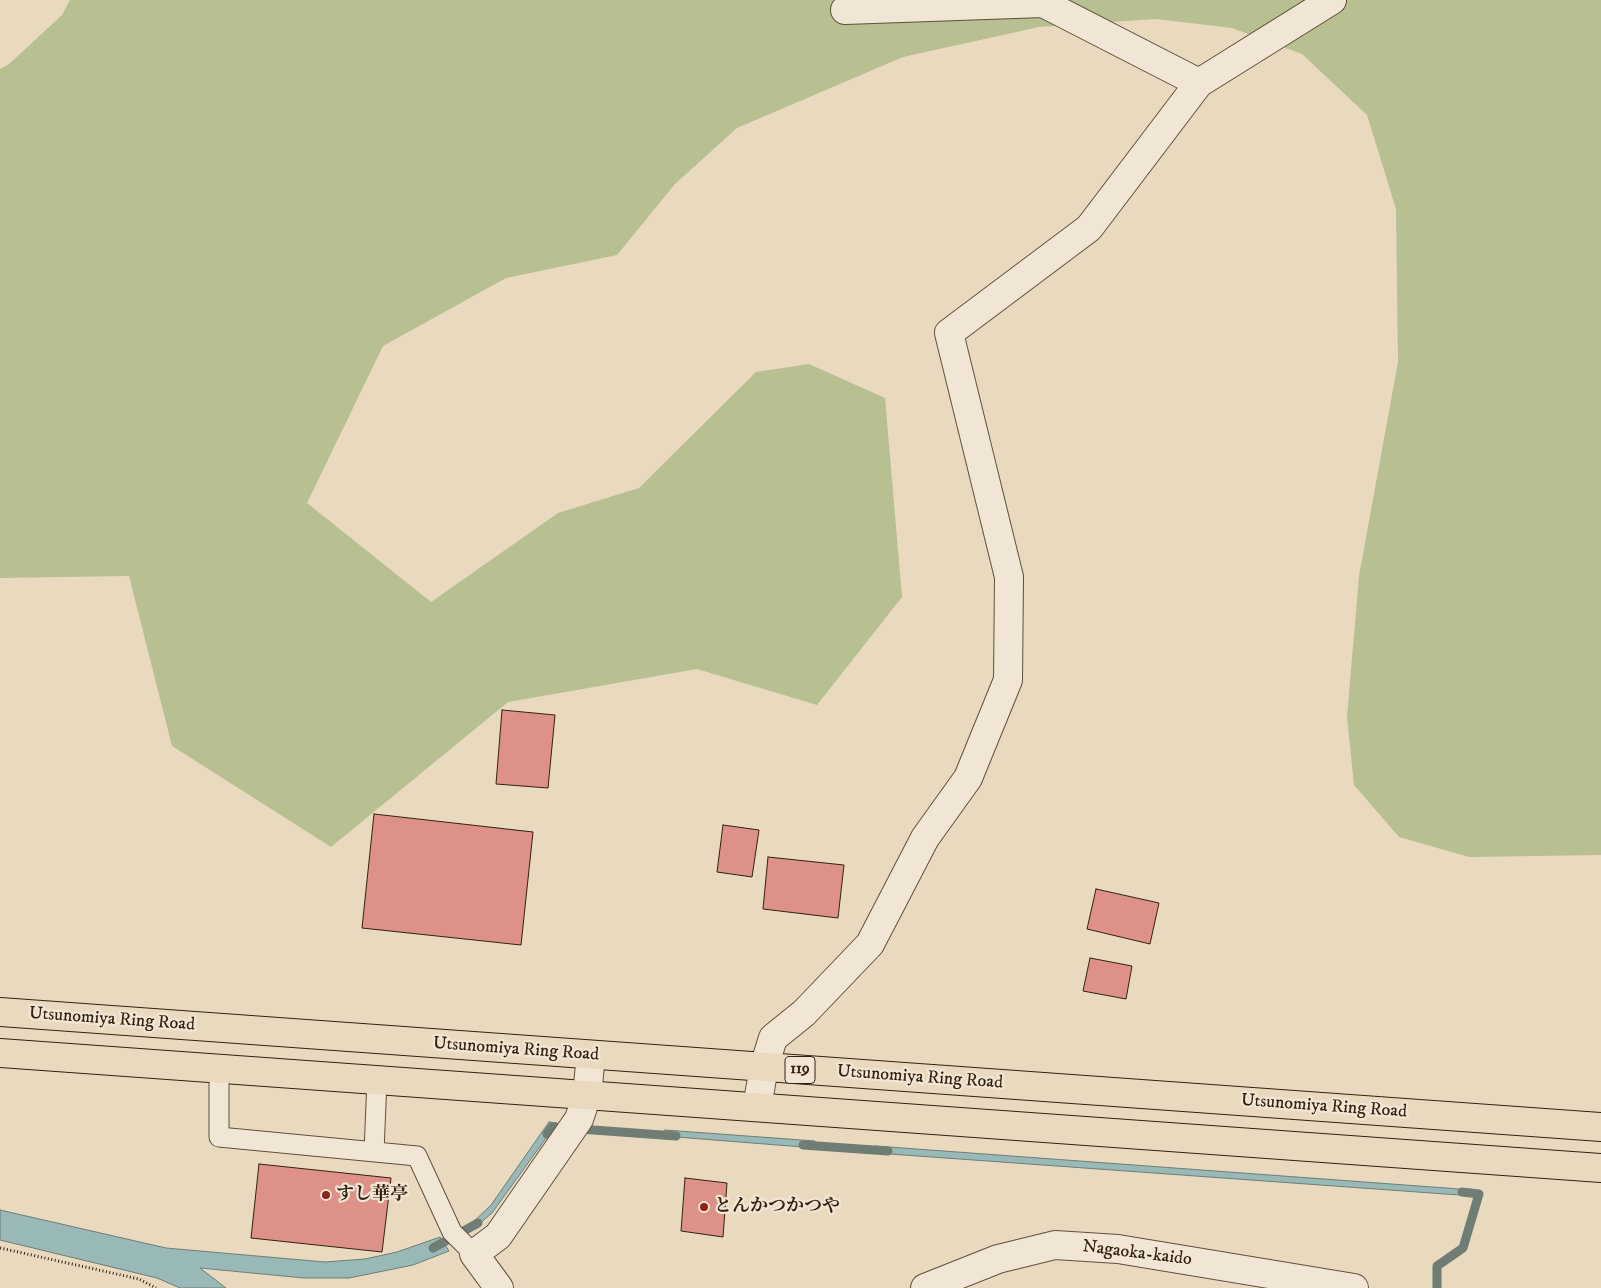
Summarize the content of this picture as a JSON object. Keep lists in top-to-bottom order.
{
  "streets": {
    "highway": ["Utsunomiya Ring Road", "119"],
    "street": ["Nagaoka-kaido"]
  },
  "places": ["すし華亭", "とんかつかつや"]
}
